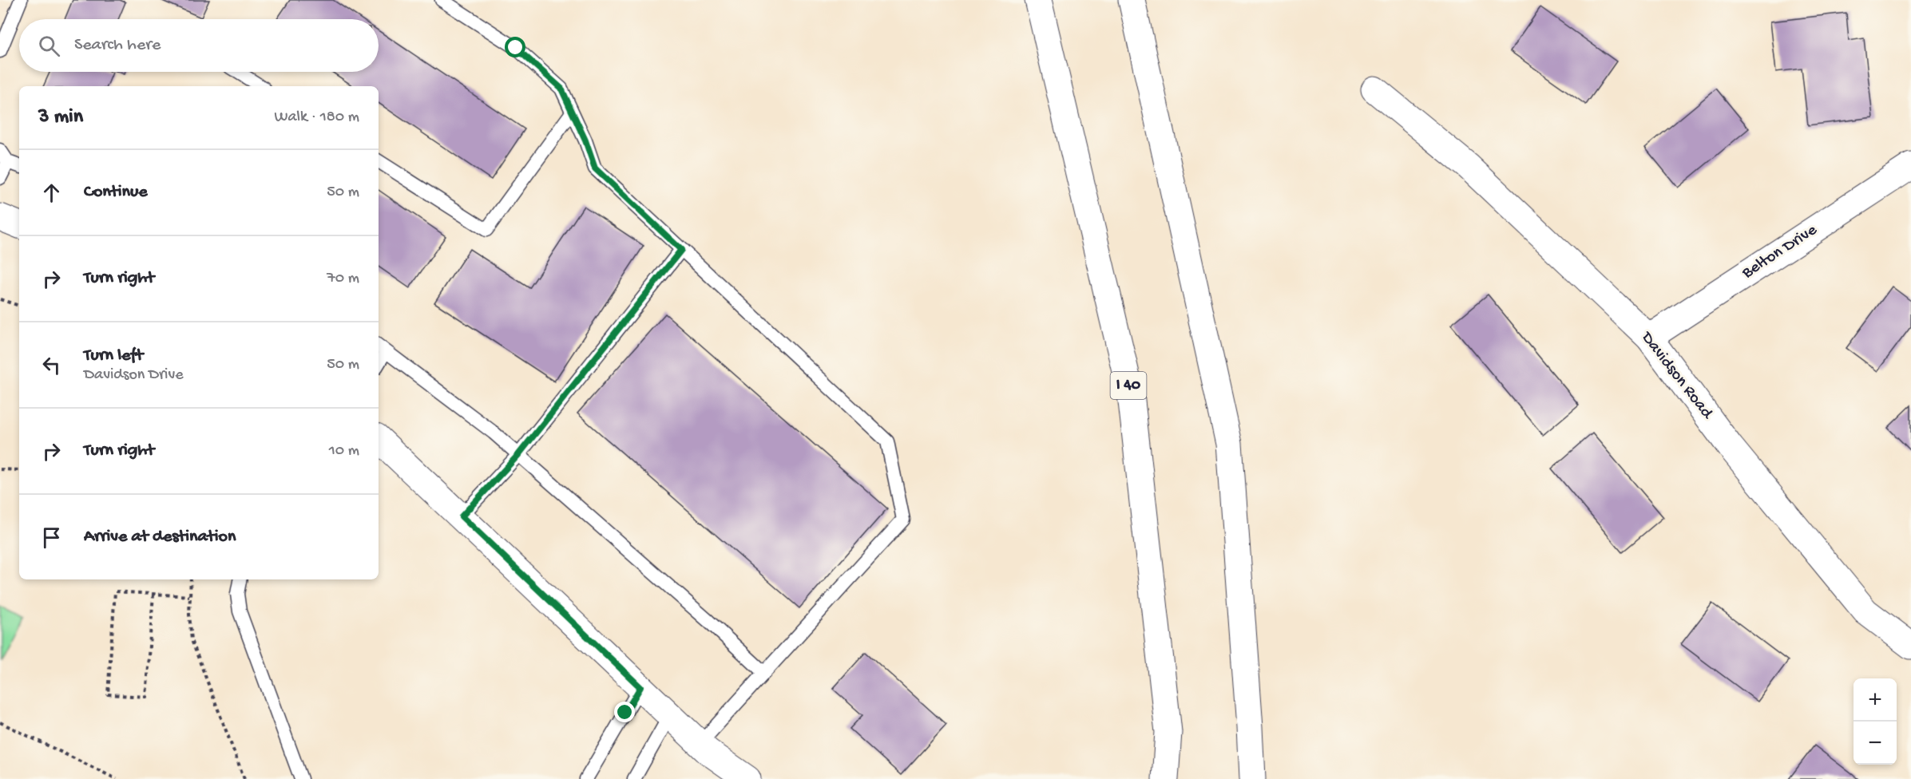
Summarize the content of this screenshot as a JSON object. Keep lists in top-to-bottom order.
{
  "streets": {
    "main road": ["Belton Drive", "Davidson Road", "I 40"]
  },
  "crossings": [
    ["Belton Drive", "Davidson Road"]
  ],
  "page": {
    "search": "Search here",
    "heading": ["3 min", "Walk · 180 m"],
    "list": [
      ["Continue", "50 m"],
      ["Turn right", "70 m"],
      ["Turn left", "Davidson Drive", "50 m"],
      ["Turn right", "10 m"],
      "Arrive at destination"
    ],
    "map_buttons": ["+", "−"]
  }
}
